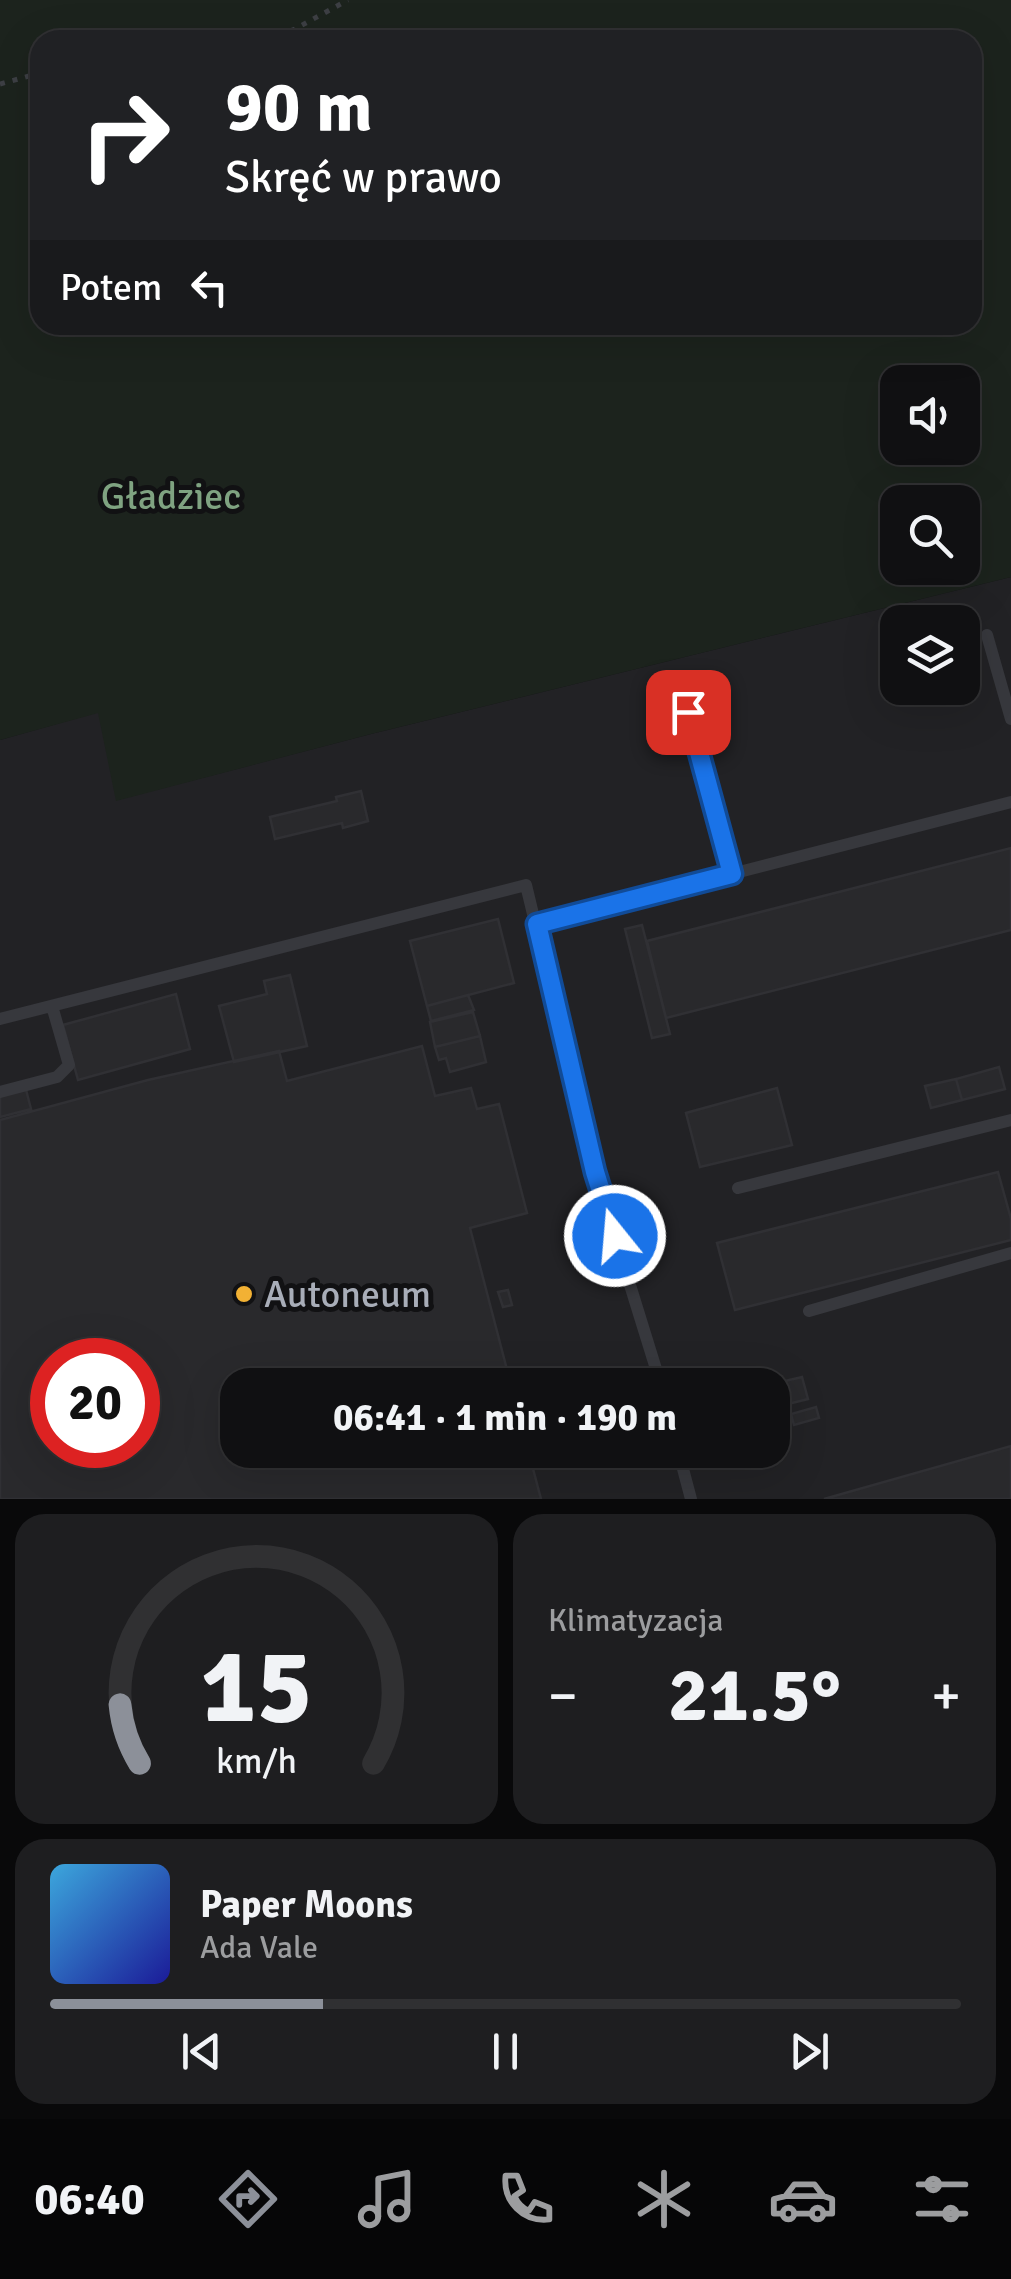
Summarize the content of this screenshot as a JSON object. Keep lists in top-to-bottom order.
{
  "parks": ["Gładziec"],
  "places": ["Autoneum"],
  "page": {
    "turn": ["90 m", "Skręć w prawo"],
    "then": "Potem",
    "limit": "20",
    "trip": "06:41 · 1 min · 190 m",
    "tile": "Klimatyzacja",
    "heat": ["−", "21.5°", "+"],
    "song": ["Paper Moons", "Ada Vale"],
    "tabs": "06:40",
    "gauge": ["15", "km/h"]
  }
}
